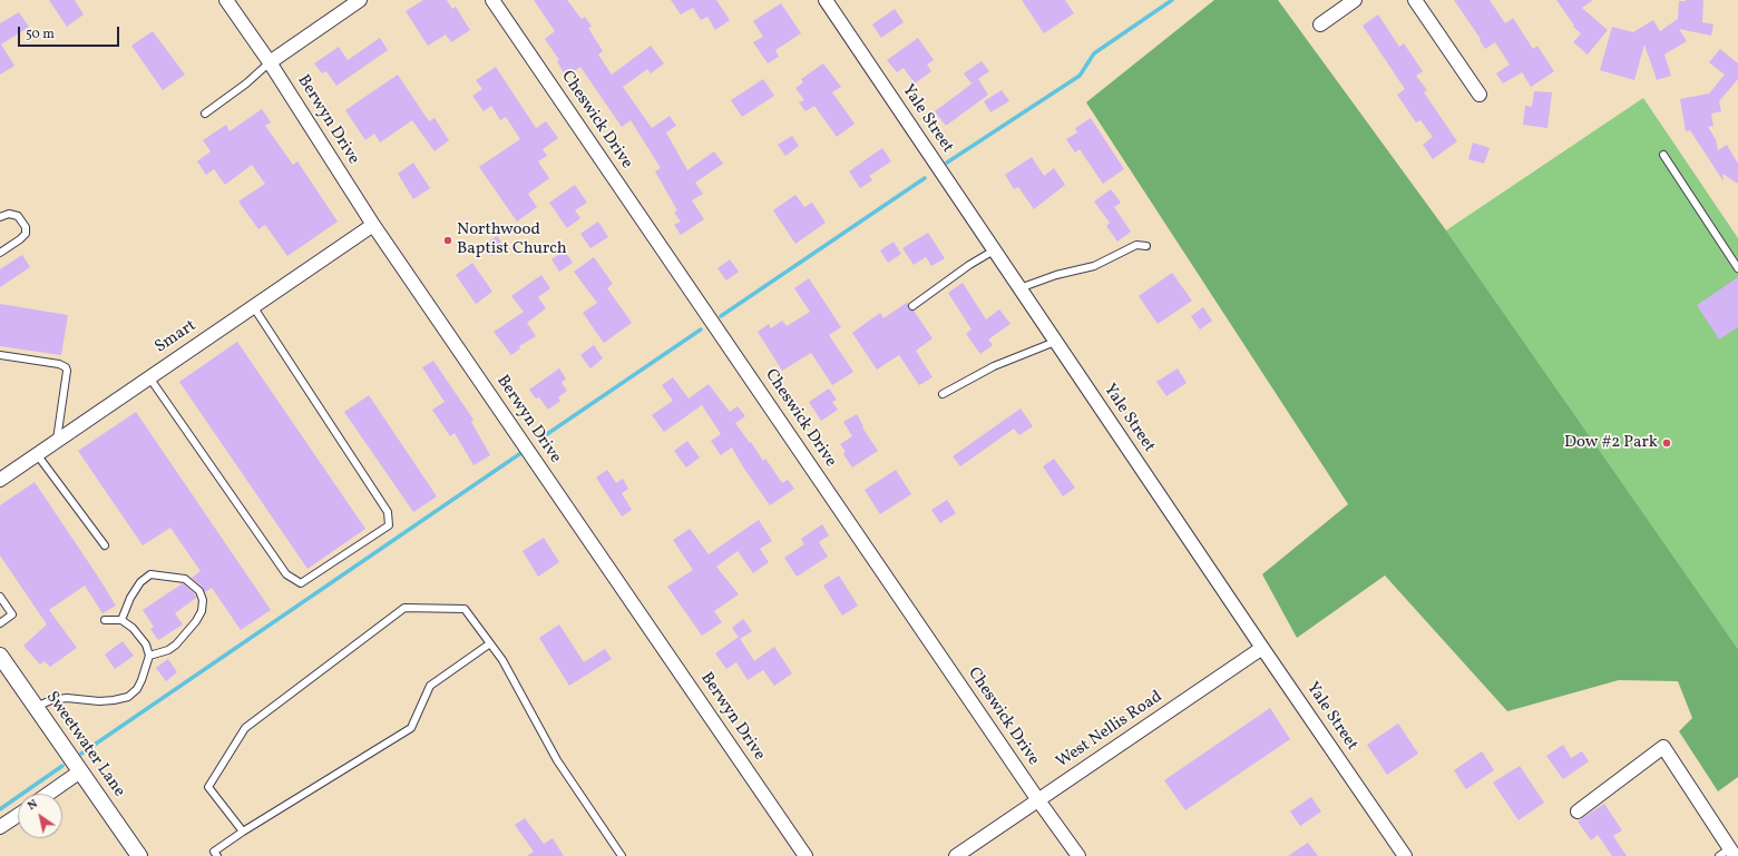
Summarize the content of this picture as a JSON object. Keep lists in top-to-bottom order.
{
  "streets": {
    "street": [
      "Yale Street",
      "Berwyn Drive",
      "Cheswick Drive",
      "Smart",
      "West Nellis Road",
      "Sweetwater Lane"
    ]
  },
  "crossings": [
    ["Yale Street", "West Nellis Road"],
    ["Berwyn Drive", "Smart"],
    ["Cheswick Drive", "West Nellis Road"]
  ],
  "places": ["Northwood Baptist Church", "Dow #2 Park"],
  "scale_bar": "50 m",
  "north": "top left"
}
